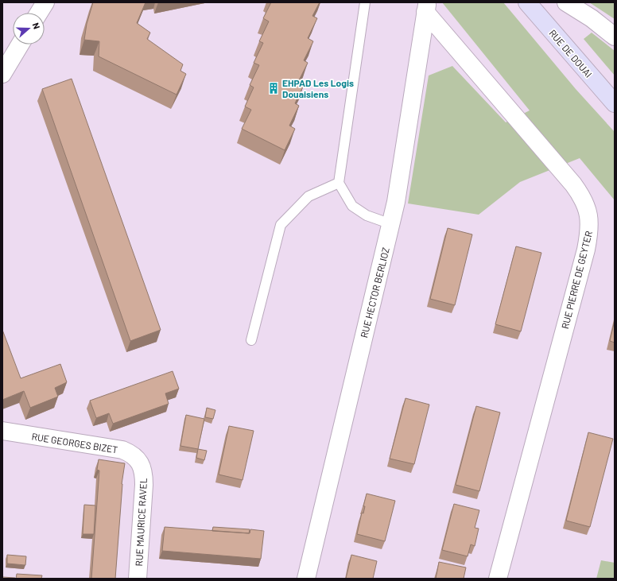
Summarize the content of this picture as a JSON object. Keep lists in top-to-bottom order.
{
  "streets": {
    "street": [
      "RUE DE DOUAI",
      "RUE PIERRE DE GEYTER",
      "RUE HECTOR BERLIOZ",
      "RUE GEORGES BIZET",
      "RUE MAURICE RAVEL"
    ]
  },
  "crossings": [
    ["RUE PIERRE DE GEYTER", "RUE HECTOR BERLIOZ"],
    ["RUE GEORGES BIZET", "RUE MAURICE RAVEL"]
  ],
  "places": {
    "building": ["EHPAD Les Logis Douaisiens"]
  },
  "north": "right"
}
